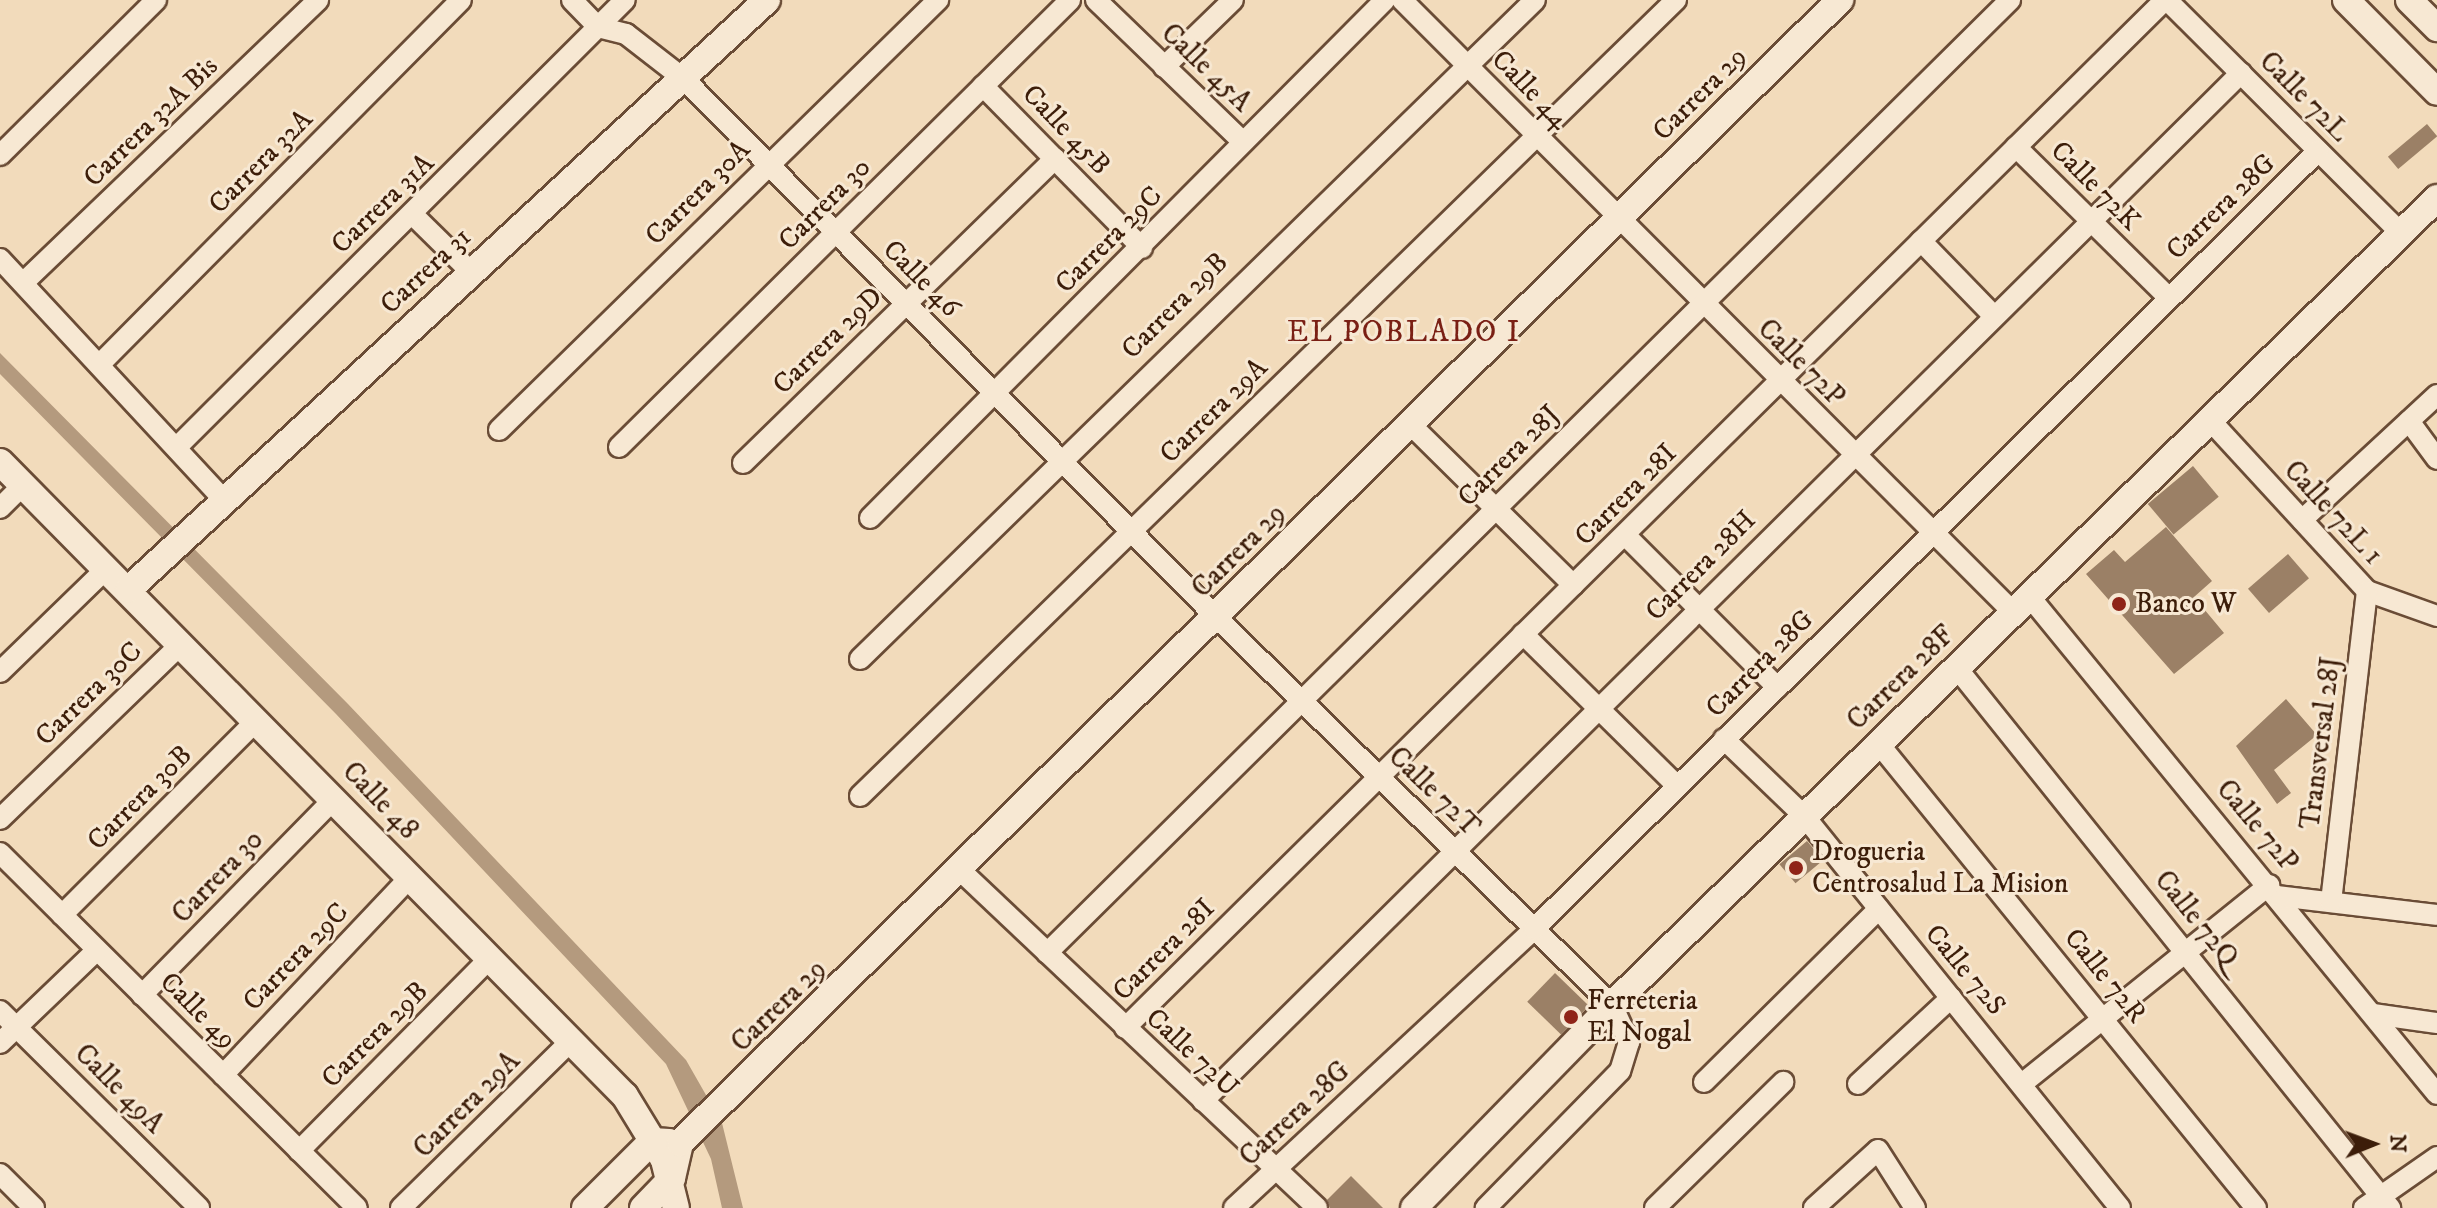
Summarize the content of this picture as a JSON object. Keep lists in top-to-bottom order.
{
  "streets": {
    "street": [
      "Calle 45A",
      "Calle 44",
      "Carrera 29",
      "Calle 72L",
      "Carrera 32A Bis",
      "Calle 45B",
      "Carrera 32A",
      "Calle 72K",
      "Carrera 30A",
      "Carrera 31A",
      "Carrera 30",
      "Carrera 28G",
      "Carrera 29C",
      "Carrera 31",
      "Calle 46",
      "Carrera 29B",
      "Carrera 29D",
      "Calle 72P",
      "Carrera 29A",
      "Carrera 28J",
      "Carrera 28I",
      "Calle 72L 1",
      "Carrera 28H",
      "Carrera 28F",
      "Carrera 30C",
      "Transversal 28J",
      "Calle 72T",
      "Carrera 30B",
      "Calle 48",
      "Calle 72Q",
      "Calle 72S",
      "Calle 72R",
      "Calle 49",
      "Calle 72U",
      "Calle 49A"
    ]
  },
  "crossings": [
    ["Calle 45A", "Carrera 29C"],
    ["Calle 44", "Carrera 29"],
    ["Calle 44", "Carrera 29B"],
    ["Calle 44", "Calle 72P"],
    ["Calle 44", "Carrera 29A"],
    ["Carrera 29", "Calle 46"],
    ["Carrera 29", "Calle 72P"],
    ["Carrera 29", "Calle 72T"],
    ["Carrera 29", "Calle 72U"],
    ["Calle 72L", "Carrera 28G"],
    ["Calle 72L", "Carrera 28I"],
    ["Calle 72L", "Carrera 28H"],
    ["Calle 72L", "Carrera 28F"],
    ["Calle 45B", "Carrera 30"],
    ["Calle 45B", "Carrera 29C"],
    ["Calle 45B", "Carrera 29D"],
    ["Calle 72K", "Carrera 28G"],
    ["Calle 72K", "Carrera 28I"],
    ["Calle 72K", "Carrera 28H"],
    ["Carrera 30A", "Calle 46"],
    ["Carrera 31A", "Calle 46"],
    ["Carrera 30", "Calle 46"],
    ["Carrera 30", "Calle 48"],
    ["Carrera 30", "Calle 49"],
    ["Carrera 28G", "Calle 72P"],
    ["Carrera 28G", "Calle 72T"],
    ["Carrera 28G", "Calle 72S"],
    ["Carrera 28G", "Calle 72U"],
    ["Carrera 29C", "Calle 46"],
    ["Carrera 29C", "Calle 48"],
    ["Carrera 29C", "Calle 49"],
    ["Carrera 31", "Calle 46"],
    ["Carrera 31", "Calle 48"],
    ["Calle 46", "Carrera 29B"],
    ["Calle 46", "Carrera 29D"],
    ["Calle 46", "Carrera 29A"],
    ["Calle 46", "Calle 72T"],
    ["Carrera 29B", "Calle 48"],
    ["Carrera 29B", "Calle 49"],
    ["Calle 72P", "Carrera 28J"],
    ["Calle 72P", "Carrera 28I"],
    ["Calle 72P", "Carrera 28H"],
    ["Calle 72P", "Carrera 28F"],
    ["Carrera 29A", "Calle 48"],
    ["Carrera 28J", "Calle 72T"],
    ["Carrera 28J", "Calle 72U"],
    ["Carrera 28I", "Calle 72T"],
    ["Carrera 28I", "Calle 72U"],
    ["Calle 72L 1", "Carrera 28F"],
    ["Calle 72L 1", "Transversal 28J"],
    ["Carrera 28H", "Calle 72T"],
    ["Carrera 28H", "Calle 72U"],
    ["Carrera 28F", "Calle 72T"],
    ["Carrera 28F", "Calle 72Q"],
    ["Carrera 28F", "Calle 72S"],
    ["Carrera 28F", "Calle 72R"],
    ["Carrera 30C", "Calle 48"],
    ["Carrera 30B", "Calle 48"],
    ["Carrera 30B", "Calle 49"]
  ],
  "districts": ["EL POBLADO I"],
  "places": ["Banco W", "Drogueria Centrosalud La Mision", "Ferreteria El Nogal"],
  "north": "right"
}
